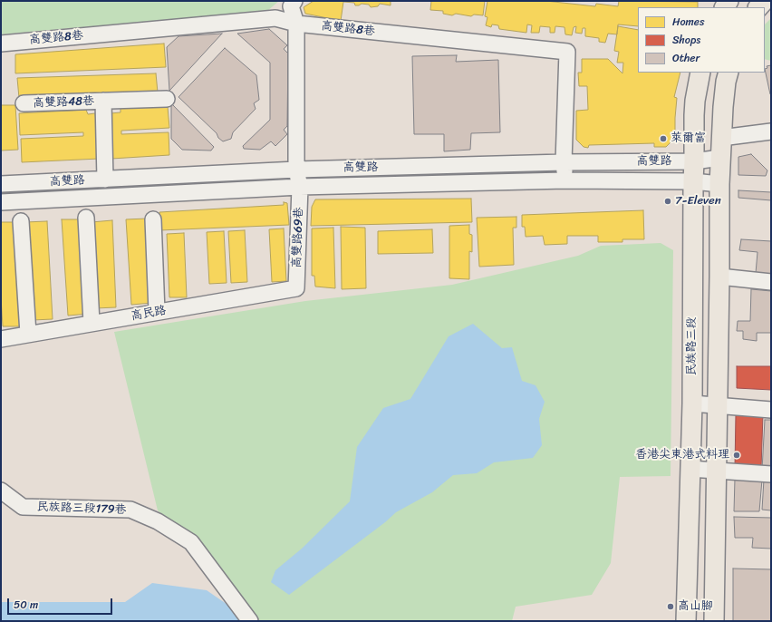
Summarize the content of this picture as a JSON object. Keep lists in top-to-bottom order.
{
  "streets": {
    "main road": ["民族路三段"],
    "street": [
      "高雙路8巷",
      "高雙路48巷",
      "高雙路",
      "高雙路69巷",
      "高民路",
      "民族路三段179巷"
    ]
  },
  "crossings": [
    ["高雙路8巷", "高雙路"],
    ["高雙路8巷", "高雙路69巷"],
    ["高雙路48巷", "高雙路"],
    ["高雙路", "高雙路69巷"],
    ["高雙路", "民族路三段"],
    ["高雙路69巷", "高民路"]
  ],
  "places": [
    "萊爾富",
    "7-Eleven",
    "香港尖東港式料理",
    "高山腳"
  ],
  "legend": ["Homes", "Shops", "Other"],
  "scale_bar": "50 m"
}
